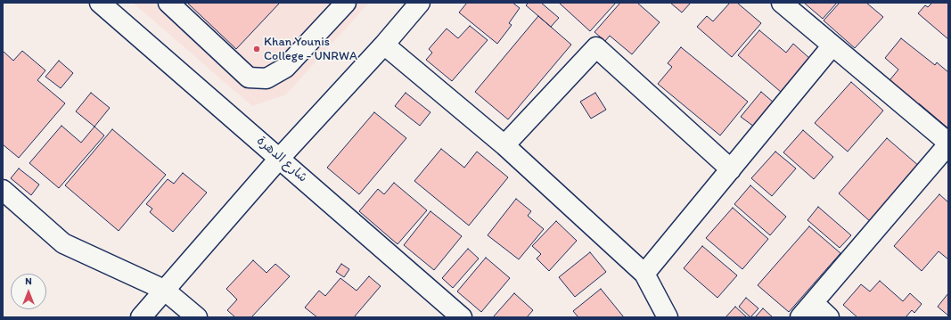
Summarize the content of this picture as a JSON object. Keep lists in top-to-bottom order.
{
  "streets": {
    "street": ["شارع الدهرة"]
  },
  "places": ["Khan Younis College - UNRWA"],
  "north": "top"
}
